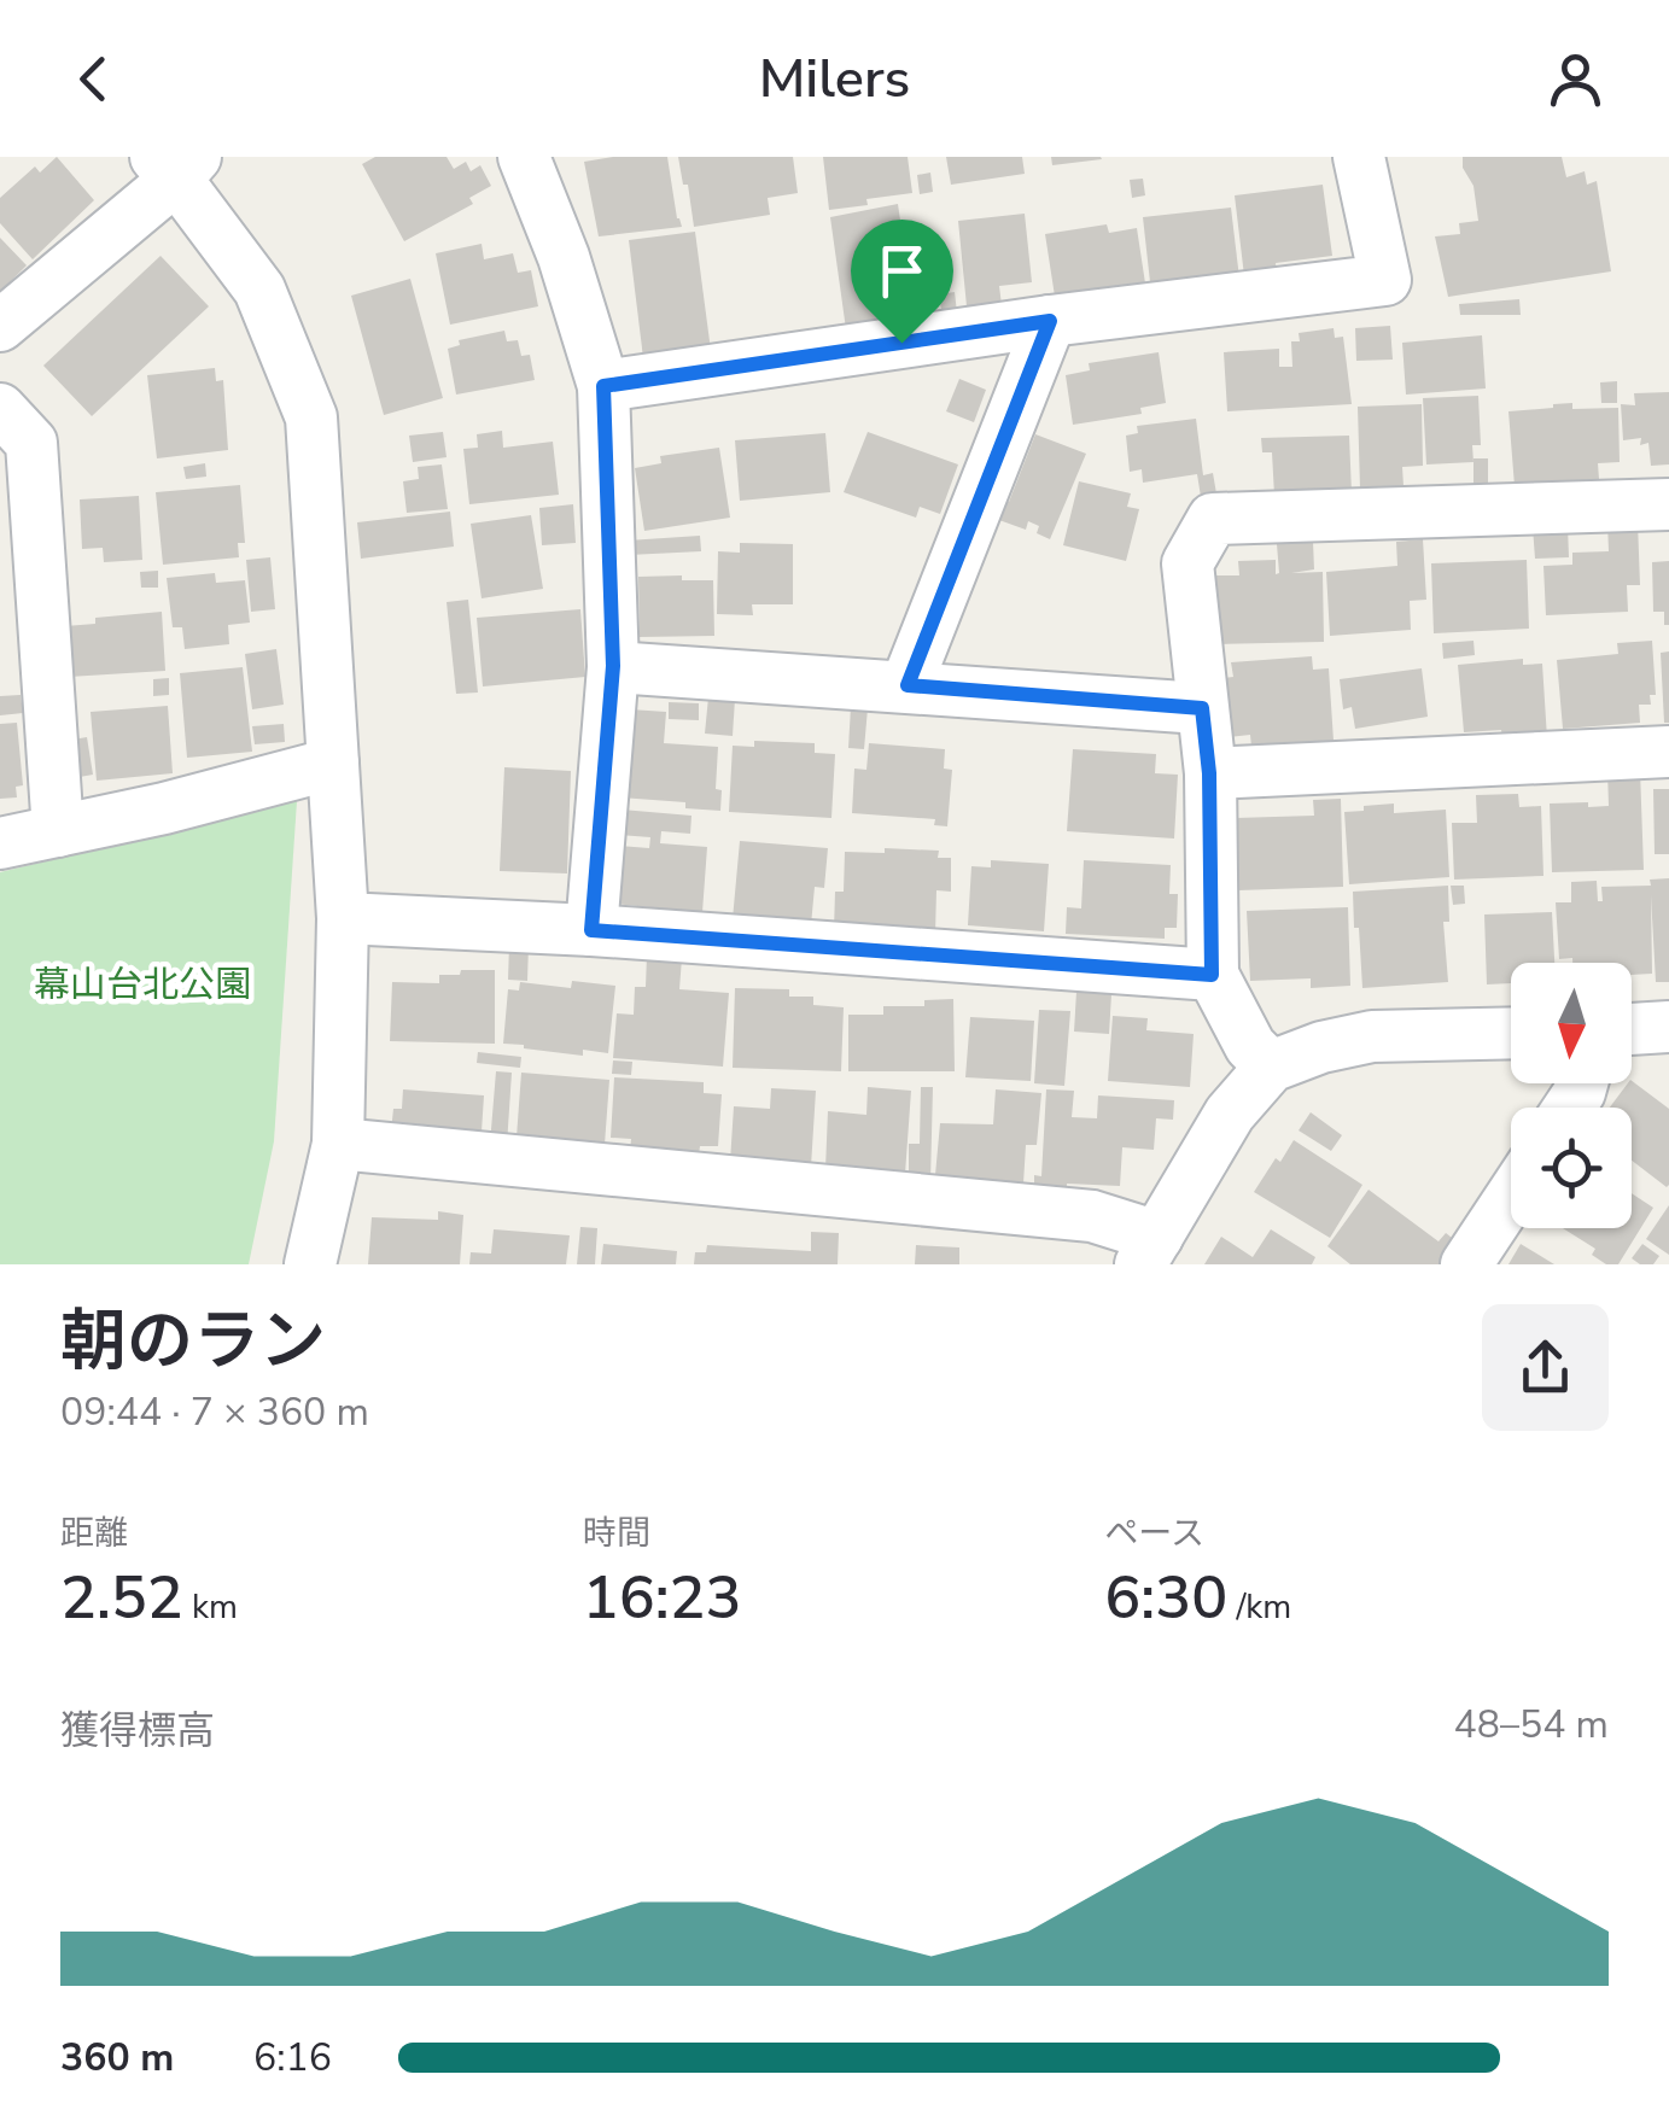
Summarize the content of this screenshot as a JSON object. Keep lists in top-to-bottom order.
{
  "parks": ["幕山台北公園"],
  "north": "bottom",
  "page": {
    "header": "Milers",
    "heading": ["朝のラン", "09:44 · 7 × 360 m"],
    "stats": [
      ["距離", "2.52 km"],
      ["時間", "16:23"],
      ["ペース", "6:30 /km"]
    ],
    "chart": ["獲得標高", "48–54 m"],
    "list": [
      {
        "name": "360 m",
        "note": "6:16"
      }
    ]
  }
}
